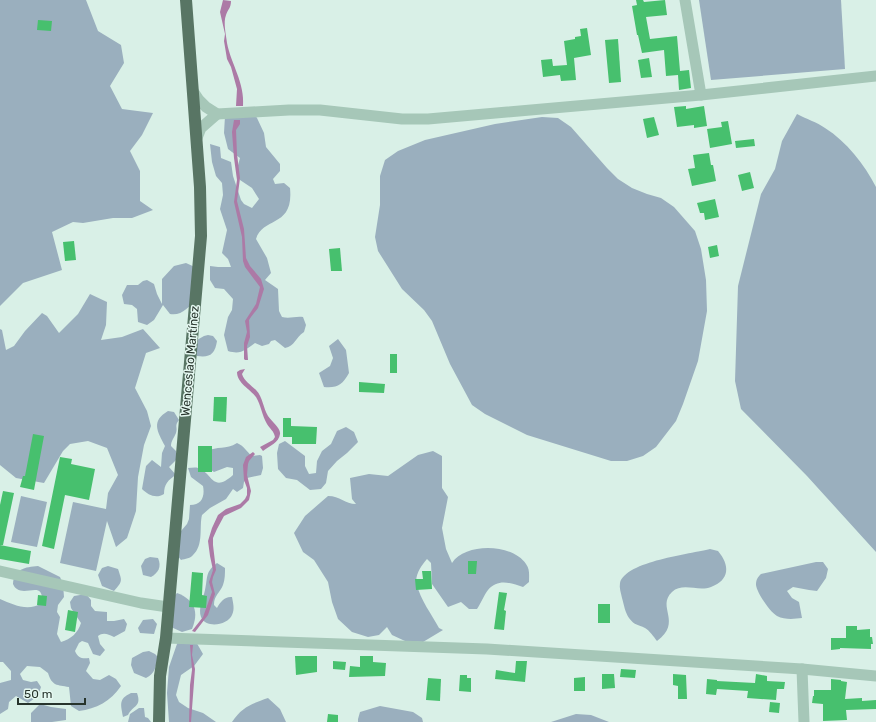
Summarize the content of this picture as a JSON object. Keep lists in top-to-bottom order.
{
  "streets": {
    "main road": ["Wenceslao Martínez"]
  },
  "scale_bar": "50 m"
}
